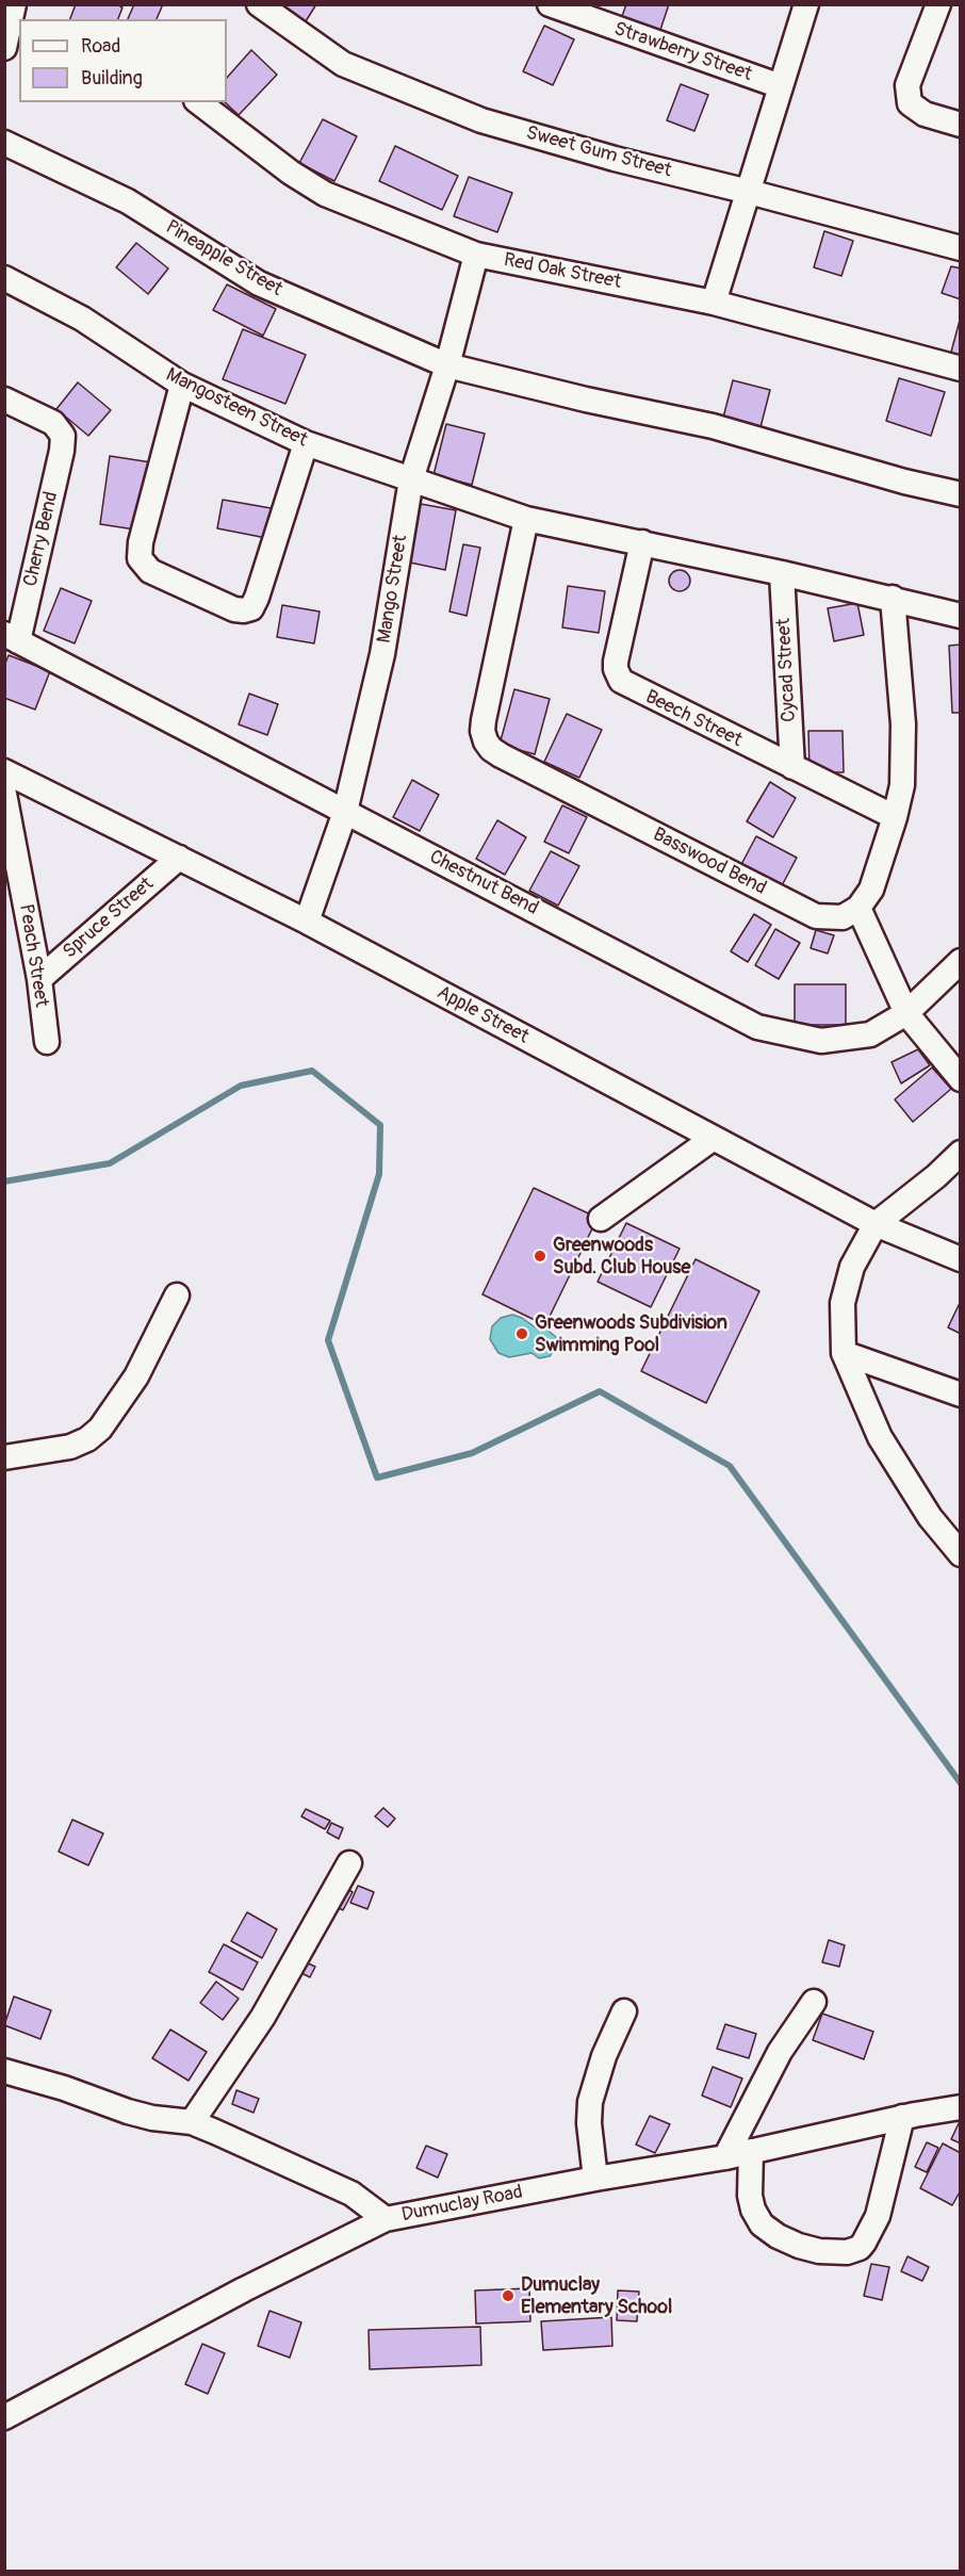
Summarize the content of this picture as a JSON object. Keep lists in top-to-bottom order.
{
  "streets": {
    "street": [
      "Strawberry Street",
      "Sweet Gum Street",
      "Pineapple Street",
      "Red Oak Street",
      "Mangosteen Street",
      "Cherry Bend",
      "Mango Street",
      "Cycad Street",
      "Beech Street",
      "Basswood Bend",
      "Chestnut Bend",
      "Spruce Street",
      "Peach Street",
      "Apple Street",
      "Dumuclay Road"
    ]
  },
  "crossings": [
    ["Pineapple Street", "Mango Street"],
    ["Red Oak Street", "Mango Street"],
    ["Mangosteen Street", "Mango Street"],
    ["Mangosteen Street", "Cycad Street"],
    ["Mangosteen Street", "Beech Street"],
    ["Mangosteen Street", "Basswood Bend"],
    ["Cherry Bend", "Chestnut Bend"],
    ["Mango Street", "Chestnut Bend"],
    ["Mango Street", "Apple Street"],
    ["Cycad Street", "Beech Street"],
    ["Spruce Street", "Peach Street"],
    ["Spruce Street", "Apple Street"]
  ],
  "places": ["Greenwoods Subd. Club House", "Greenwoods Subdivision Swimming Pool", "Dumuclay Elementary School"],
  "legend": ["Road", "Building"]
}
